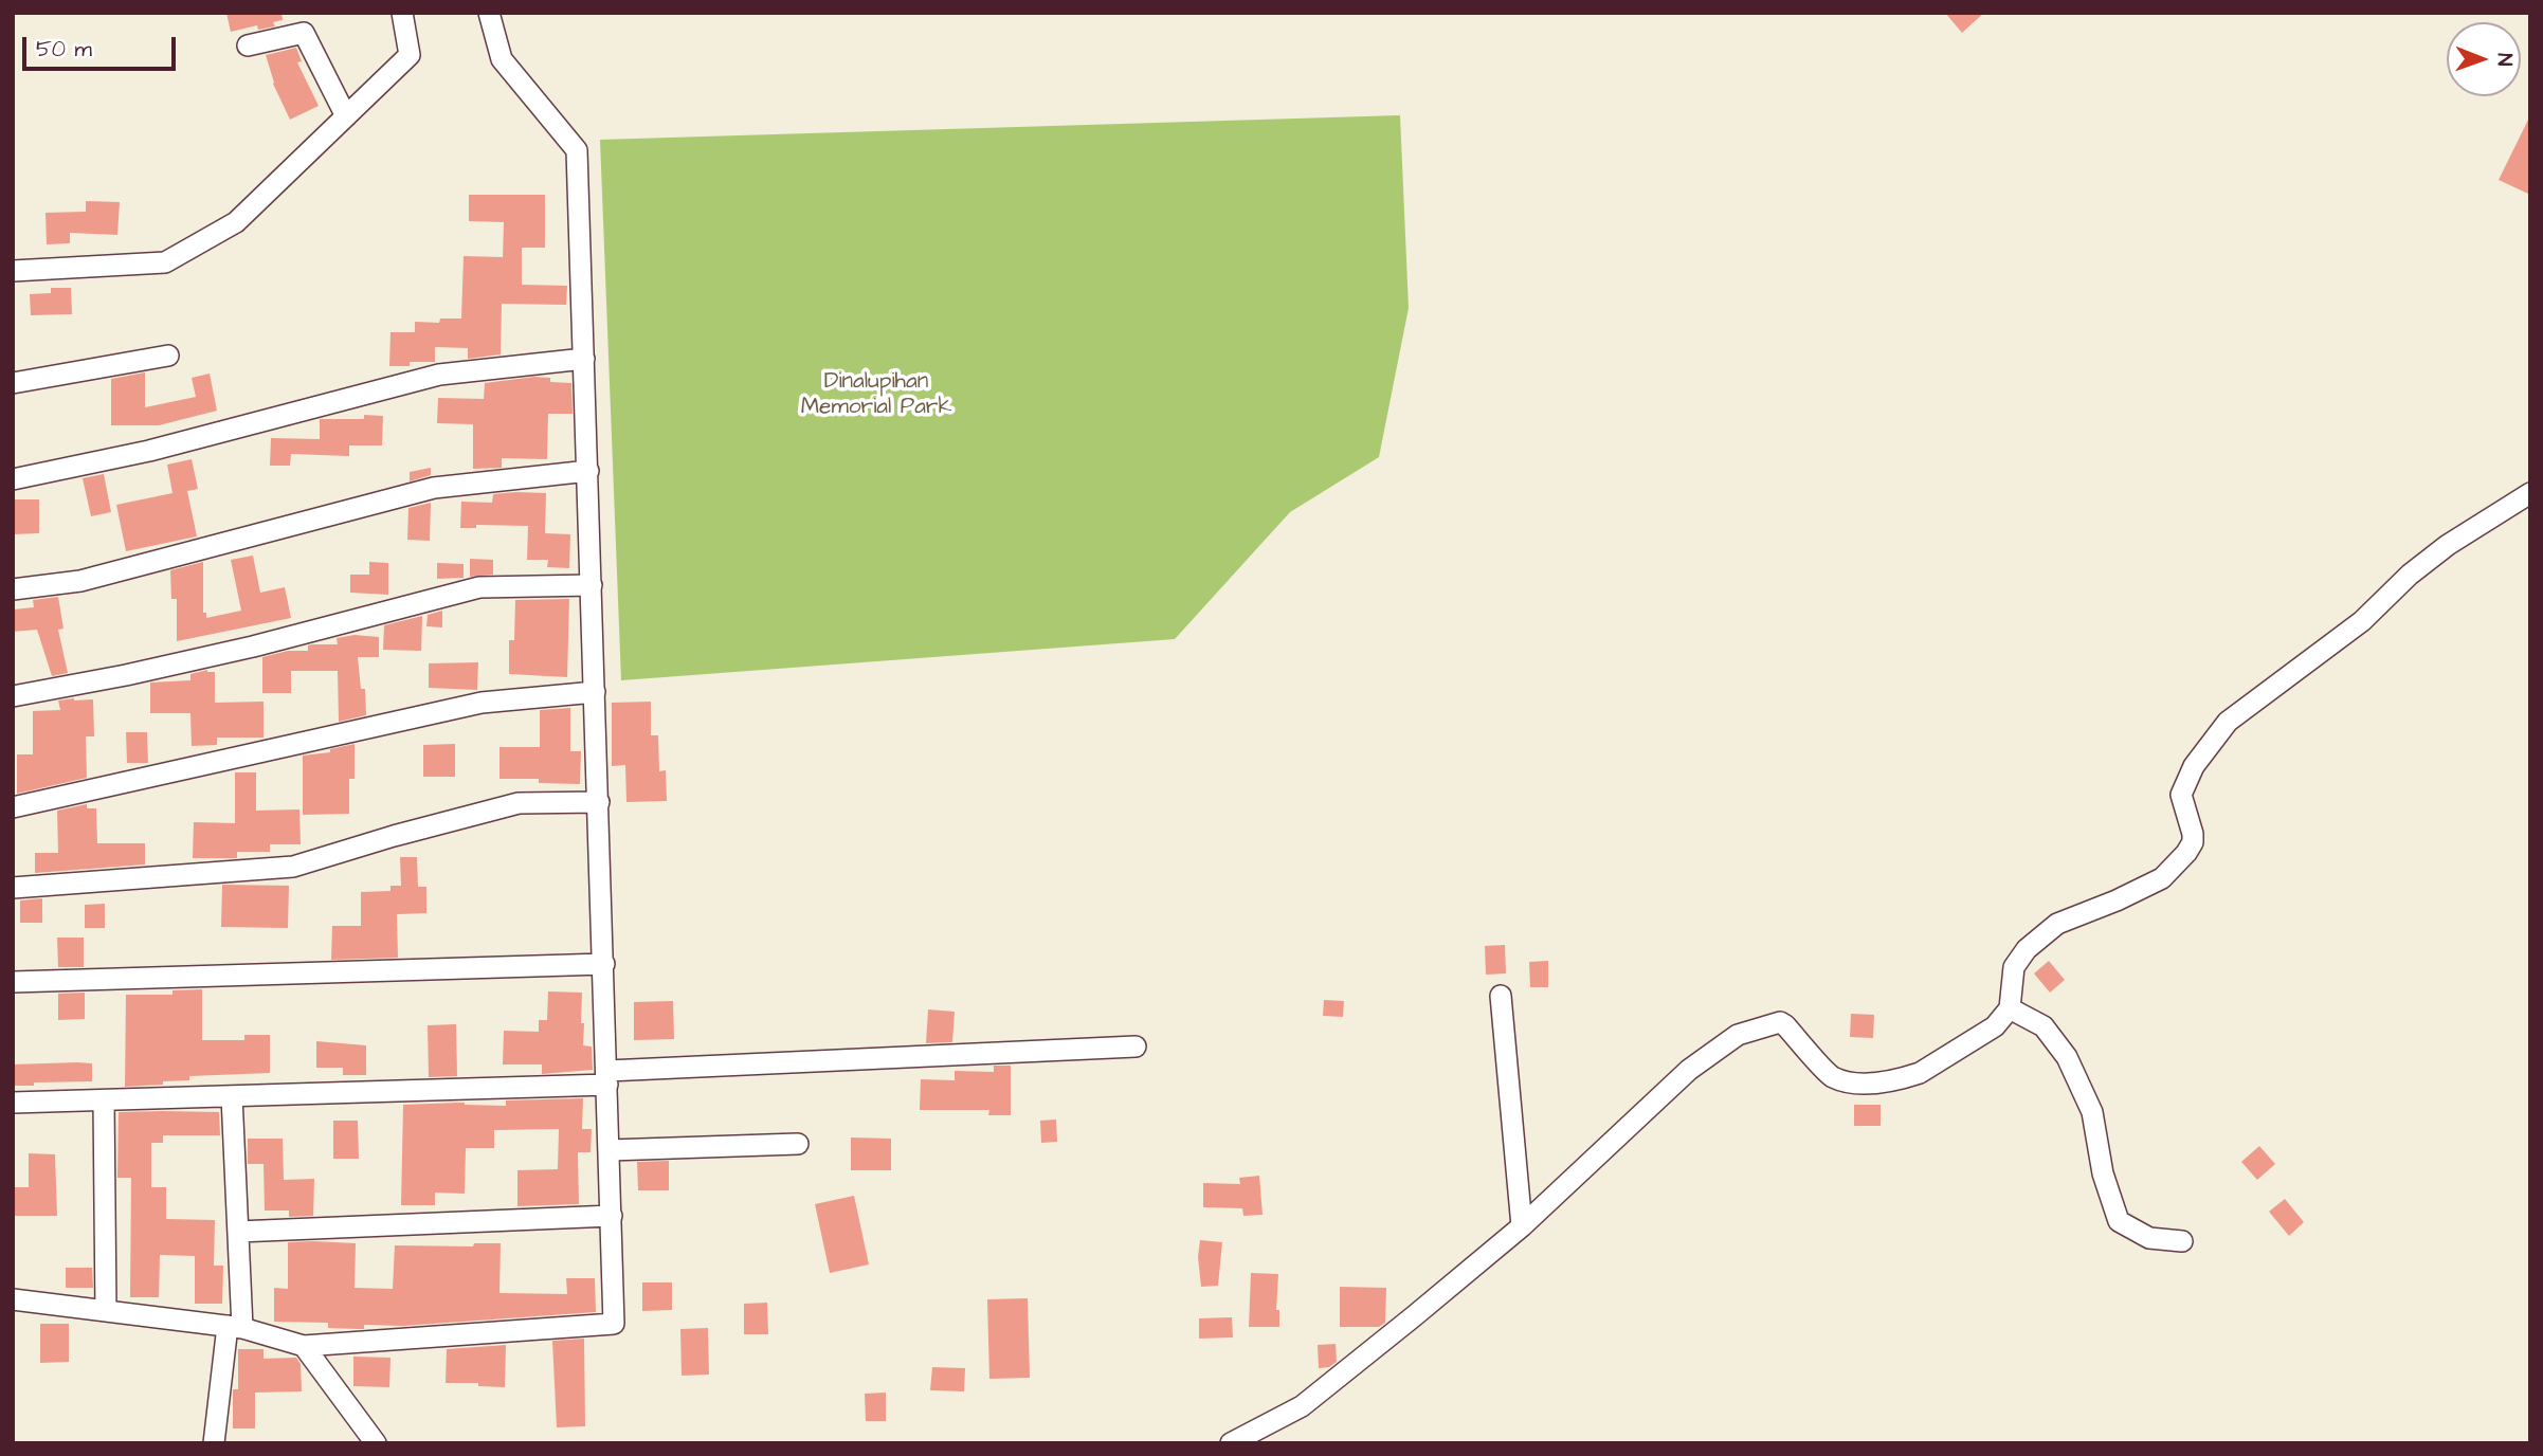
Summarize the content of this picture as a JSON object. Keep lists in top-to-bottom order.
{
  "parks": ["Dinalupihan Memorial Park"],
  "scale_bar": "50 m",
  "north": "right"
}
